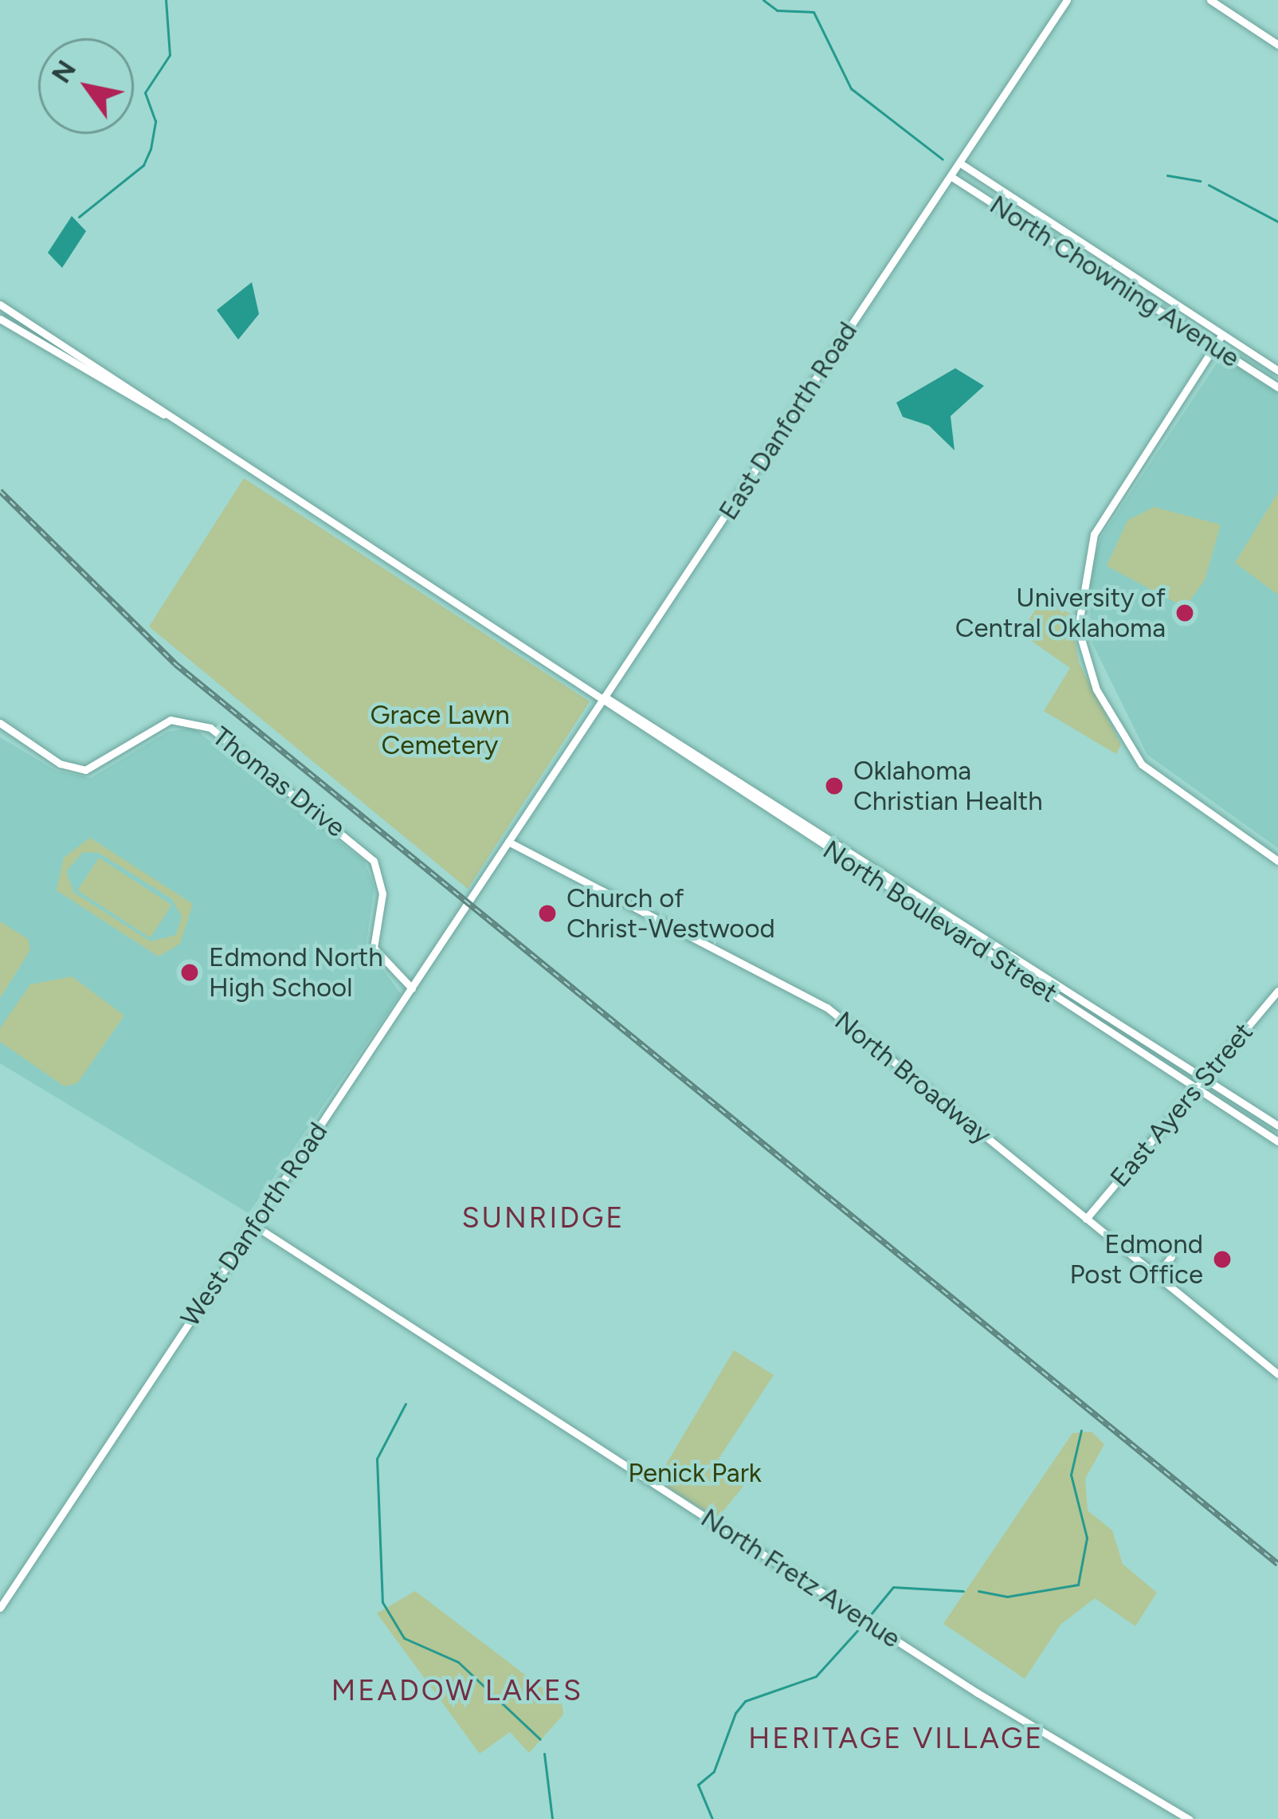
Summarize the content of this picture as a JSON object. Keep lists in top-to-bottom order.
{
  "streets": {
    "main road": [
      "North Chowning Avenue",
      "East Danforth Road",
      "Thomas Drive",
      "North Boulevard Street",
      "North Broadway",
      "East Ayers Street",
      "West Danforth Road",
      "North Fretz Avenue"
    ]
  },
  "crossings": [
    ["North Chowning Avenue", "East Danforth Road"],
    ["East Danforth Road", "North Boulevard Street"],
    ["East Danforth Road", "North Broadway"],
    ["East Danforth Road", "West Danforth Road"],
    ["Thomas Drive", "West Danforth Road"],
    ["North Boulevard Street", "East Ayers Street"],
    ["North Broadway", "East Ayers Street"],
    ["North Broadway", "West Danforth Road"],
    ["West Danforth Road", "North Fretz Avenue"]
  ],
  "districts": ["SUNRIDGE", "MEADOW LAKES", "HERITAGE VILLAGE"],
  "parks": ["Grace Lawn Cemetery", "Penick Park"],
  "places": [
    "University of Central Oklahoma",
    "Oklahoma Christian Health",
    "Church of Christ-Westwood",
    "Edmond North High School",
    "Edmond Post Office"
  ],
  "north": "top left"
}
